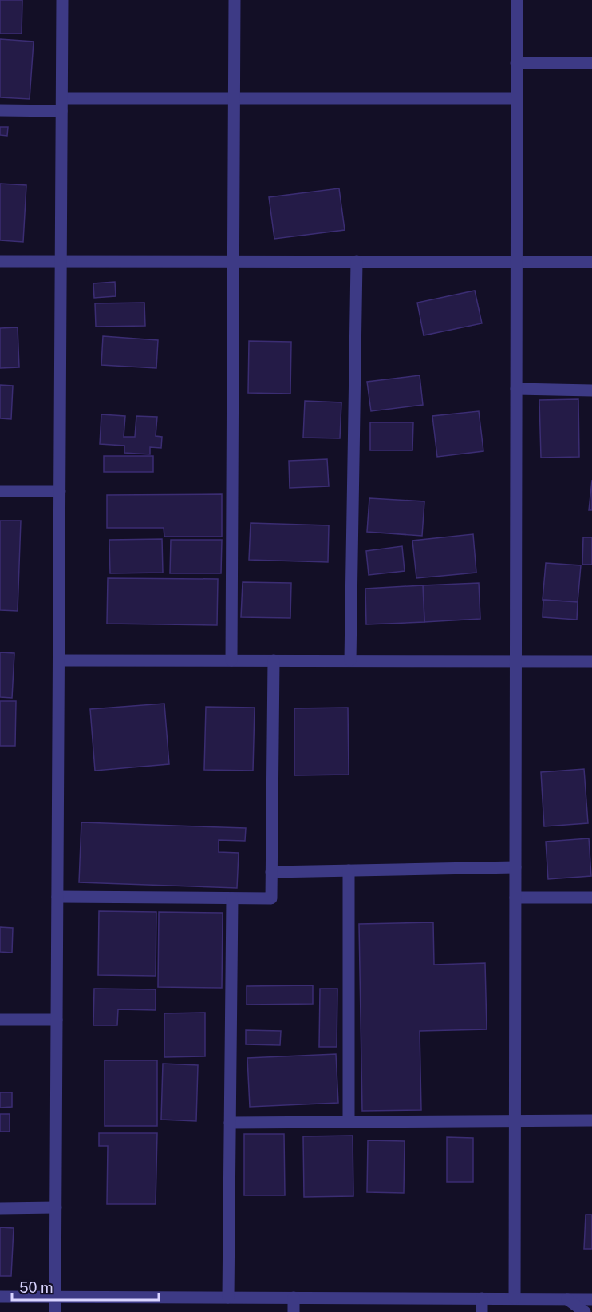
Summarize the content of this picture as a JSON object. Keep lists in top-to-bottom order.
{
  "scale_bar": "50 m"
}
